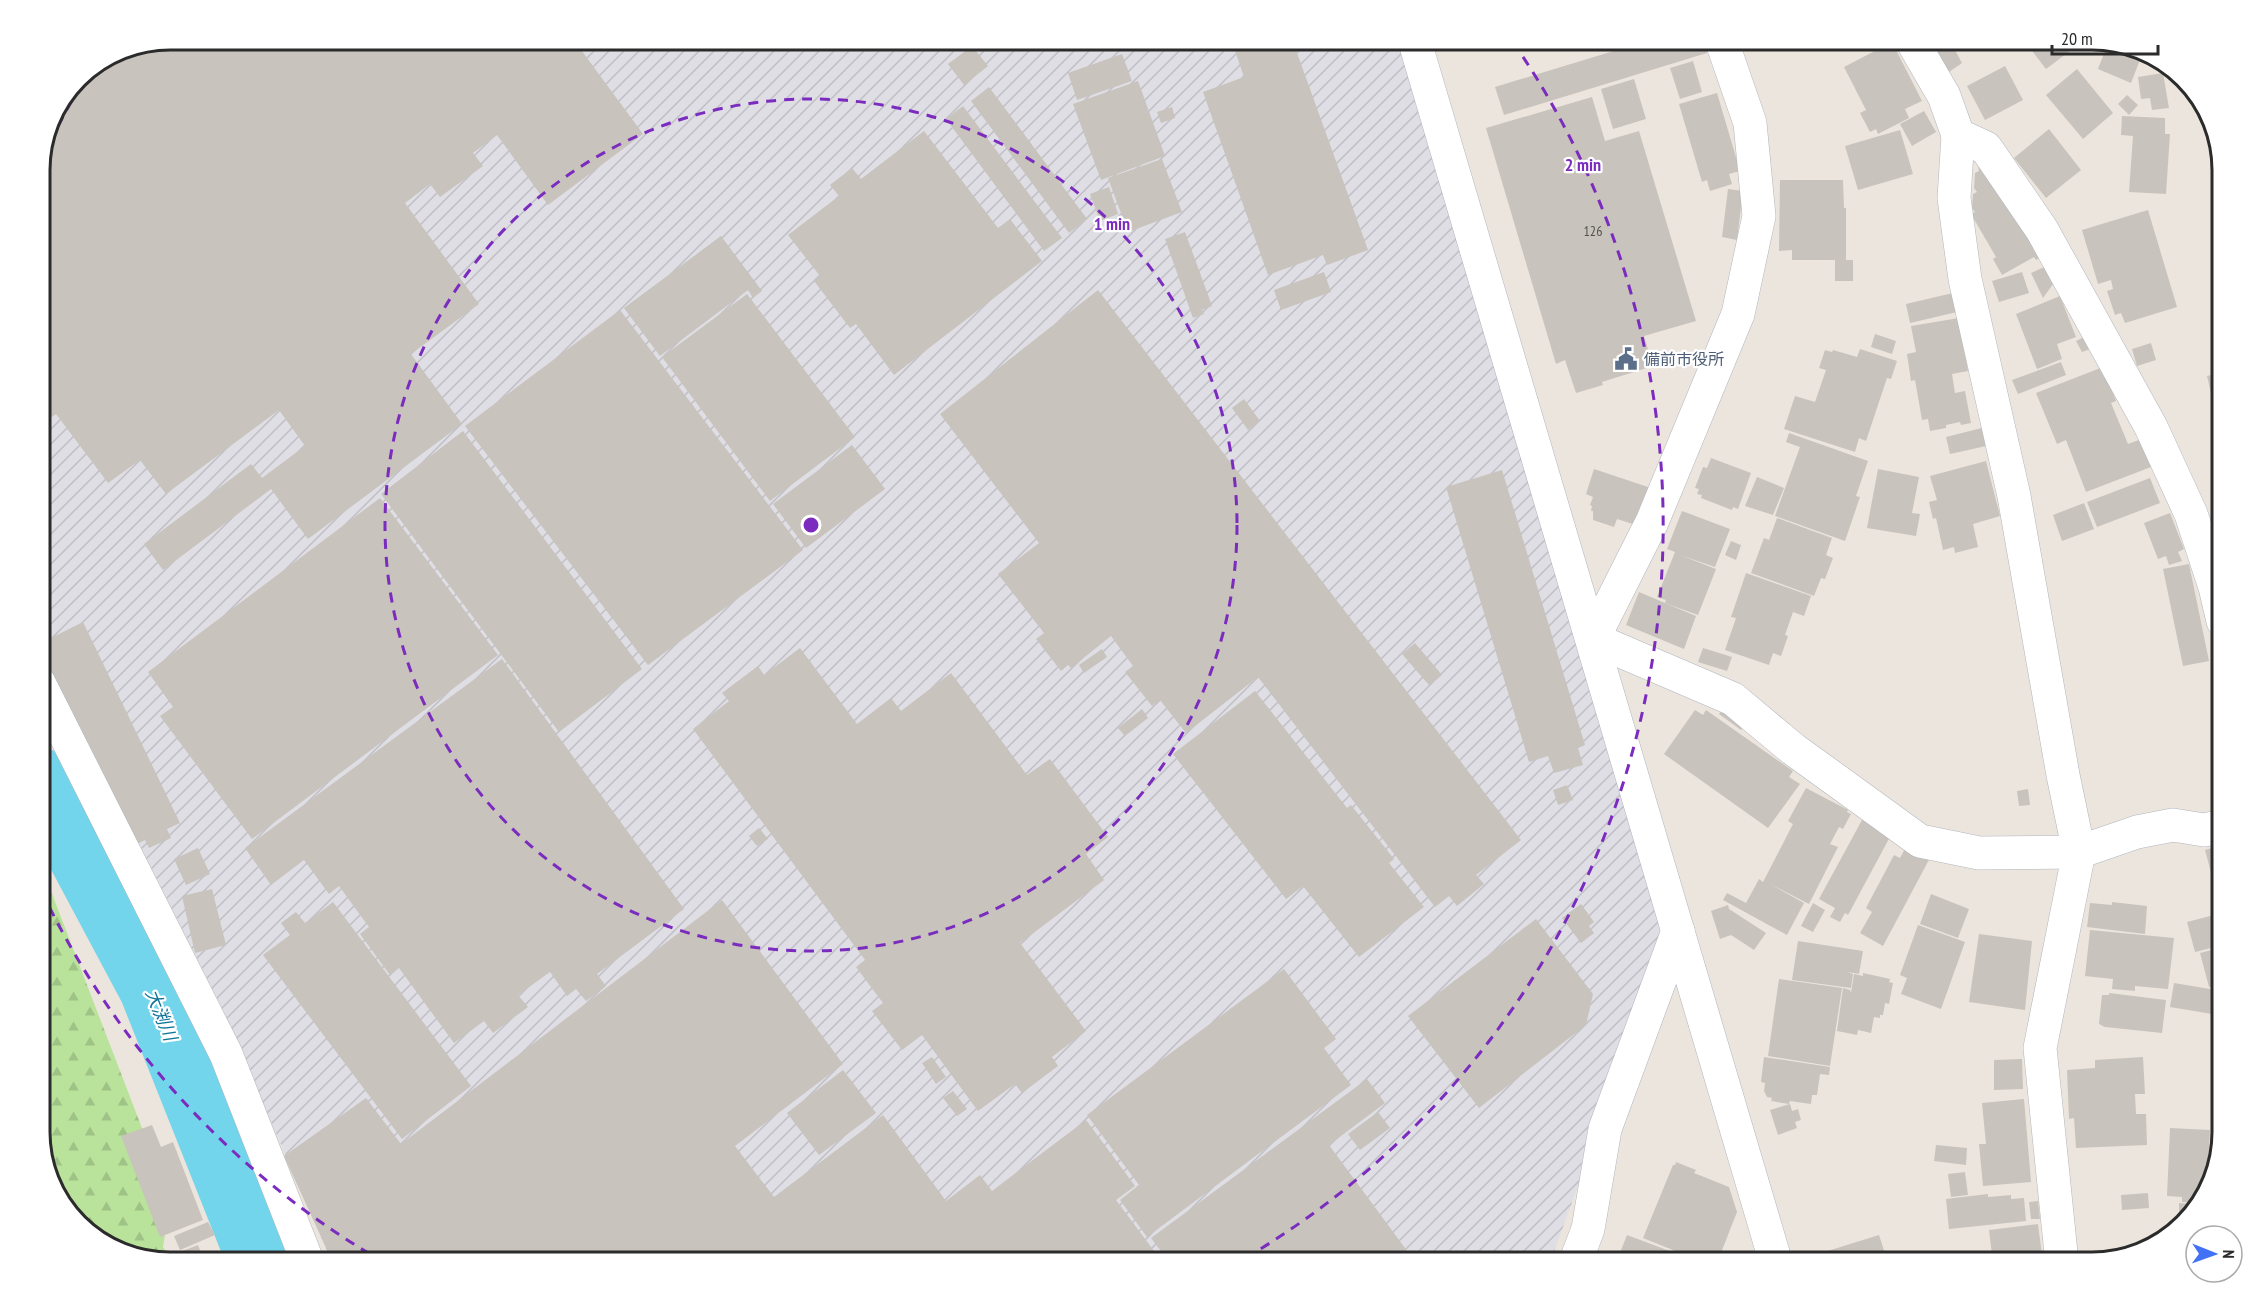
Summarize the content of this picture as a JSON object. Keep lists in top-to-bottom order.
{
  "water": ["大渕川"],
  "places": {
    "public building": ["備前市役所"]
  },
  "house_numbers": ["126"],
  "scale_bar": "20 m",
  "north": "right",
  "rings": ["2 min", "1 min"]
}
